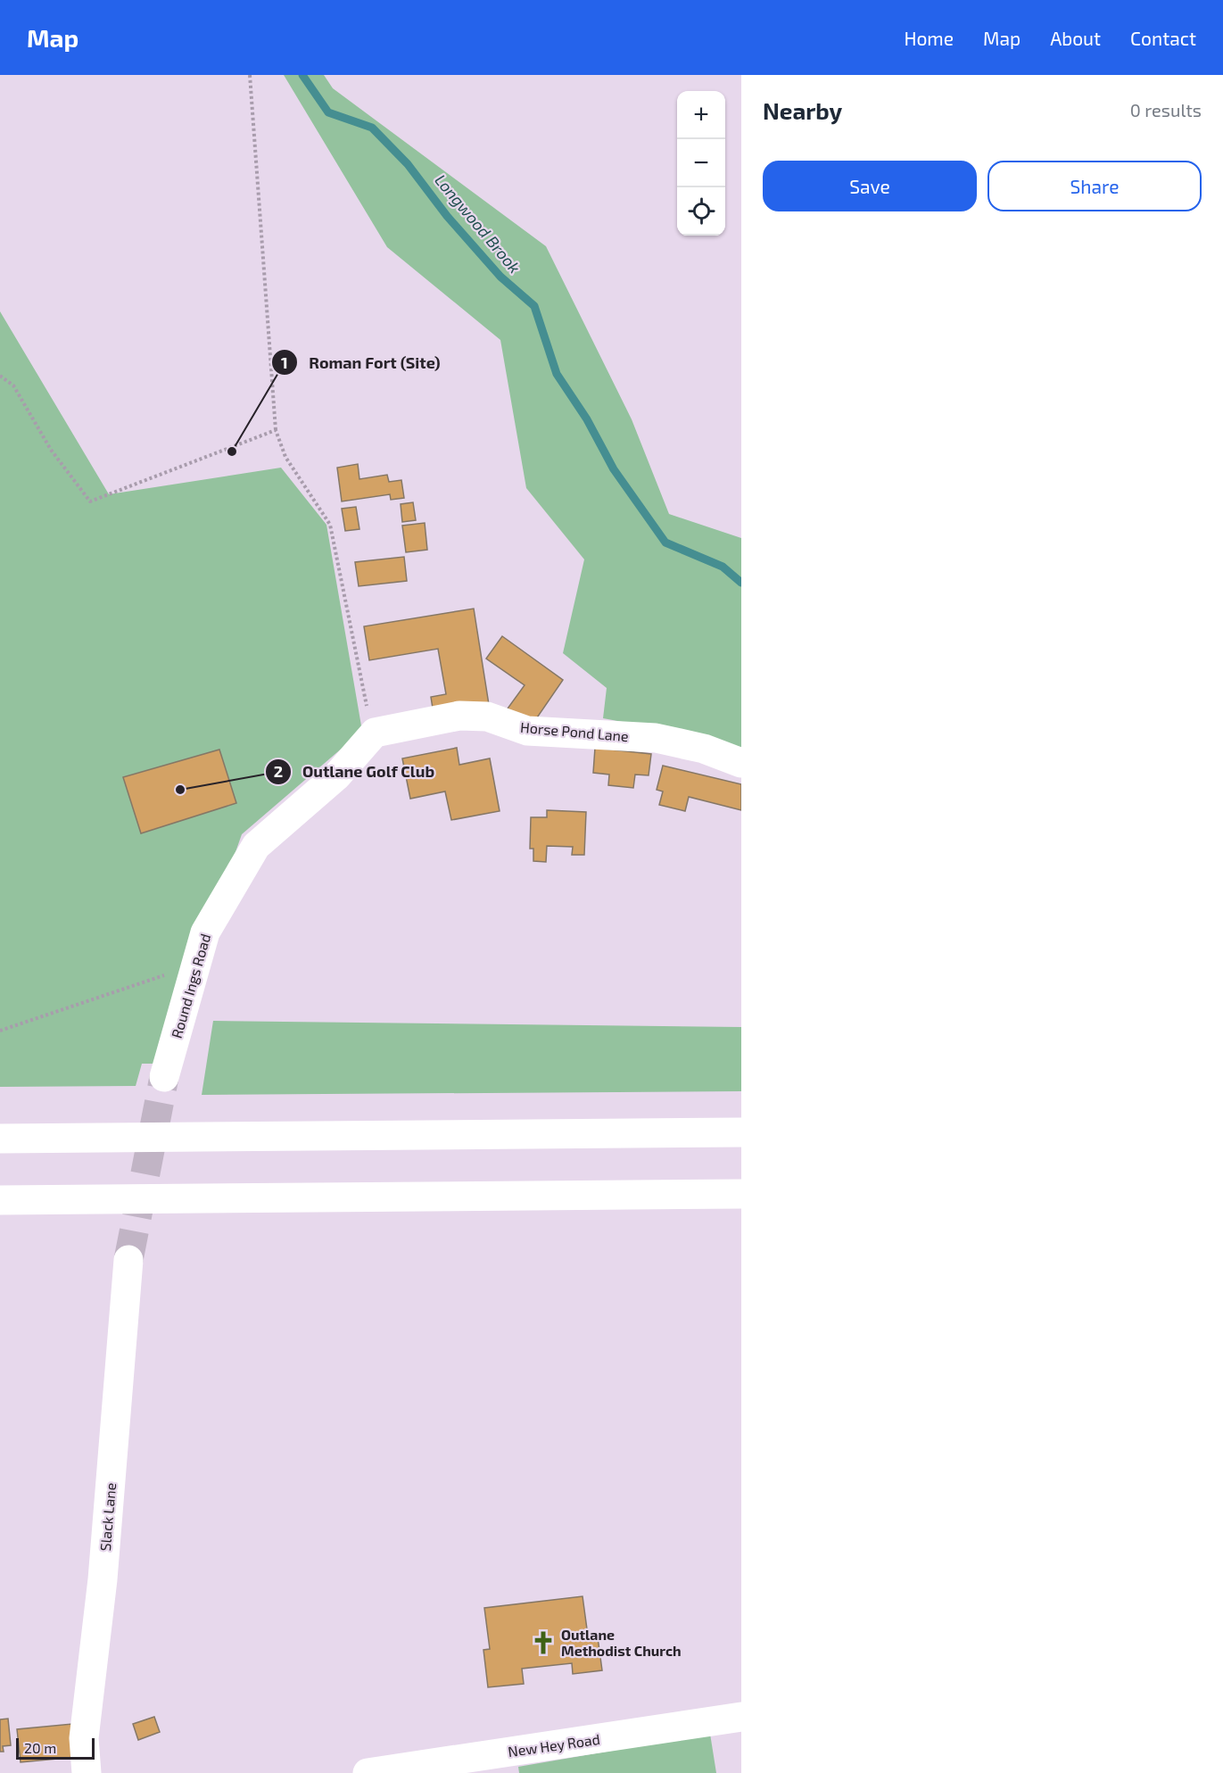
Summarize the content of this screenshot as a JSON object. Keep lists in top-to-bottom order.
{
  "streets": {
    "main road": [
      "Horse Pond Lane",
      "Round Ings Road",
      "Slack Lane",
      "New Hey Road"
    ]
  },
  "crossings": [
    ["Horse Pond Lane", "Round Ings Road"]
  ],
  "water": ["Longwood Brook"],
  "places": {
    "other": ["Roman Fort (Site)", "Outlane Golf Club"],
    "church": ["Outlane Methodist Church"]
  },
  "scale_bar": "20 m",
  "page": {
    "header": "Map",
    "nav": [
      "Home",
      "Map",
      "About",
      "Contact"
    ],
    "heading": ["Nearby", "0 results"],
    "map_buttons": ["+", "−"],
    "buttons": ["Save", "Share"],
    "scale": "20 m"
  }
}
